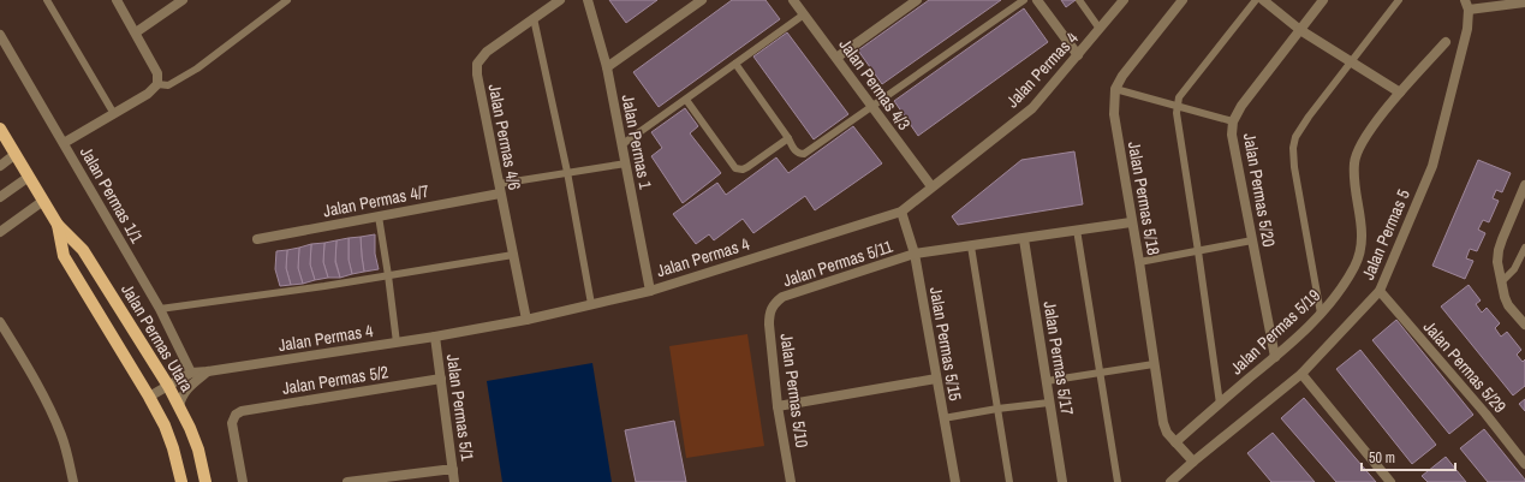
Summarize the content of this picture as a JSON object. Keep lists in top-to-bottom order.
{
  "streets": {
    "main road": ["Jalan Permas Utara"],
    "street": [
      "Jalan Permas 4",
      "Jalan Permas 4/3",
      "Jalan Permas 4/6",
      "Jalan Permas 1",
      "Jalan Permas 5/20",
      "Jalan Permas 1/1",
      "Jalan Permas 5/18",
      "Jalan Permas 4/7",
      "Jalan Permas 5",
      "Jalan Permas 5/11",
      "Jalan Permas 5/19",
      "Jalan Permas 5/15",
      "Jalan Permas 5/17",
      "Jalan Permas 5/29",
      "Jalan Permas 5/2",
      "Jalan Permas 5/10",
      "Jalan Permas 5/1"
    ]
  },
  "crossings": [
    ["Jalan Permas 4", "Jalan Permas 4/3"],
    ["Jalan Permas 4", "Jalan Permas 4/6"],
    ["Jalan Permas 4", "Jalan Permas 1"],
    ["Jalan Permas 4", "Jalan Permas 1/1"],
    ["Jalan Permas 4", "Jalan Permas Utara"],
    ["Jalan Permas 4", "Jalan Permas 5/15"],
    ["Jalan Permas 4", "Jalan Permas 5/1"],
    ["Jalan Permas 4/6", "Jalan Permas 4/7"],
    ["Jalan Permas 5/20", "Jalan Permas 5/19"],
    ["Jalan Permas 5/18", "Jalan Permas 5/11"],
    ["Jalan Permas 5/18", "Jalan Permas 5/19"],
    ["Jalan Permas 5", "Jalan Permas 5/29"],
    ["Jalan Permas 5/11", "Jalan Permas 5/15"],
    ["Jalan Permas 5/11", "Jalan Permas 5/17"],
    ["Jalan Permas 5/11", "Jalan Permas 5/10"],
    ["Jalan Permas 5/2", "Jalan Permas 5/1"]
  ],
  "scale_bar": "50 m"
}
